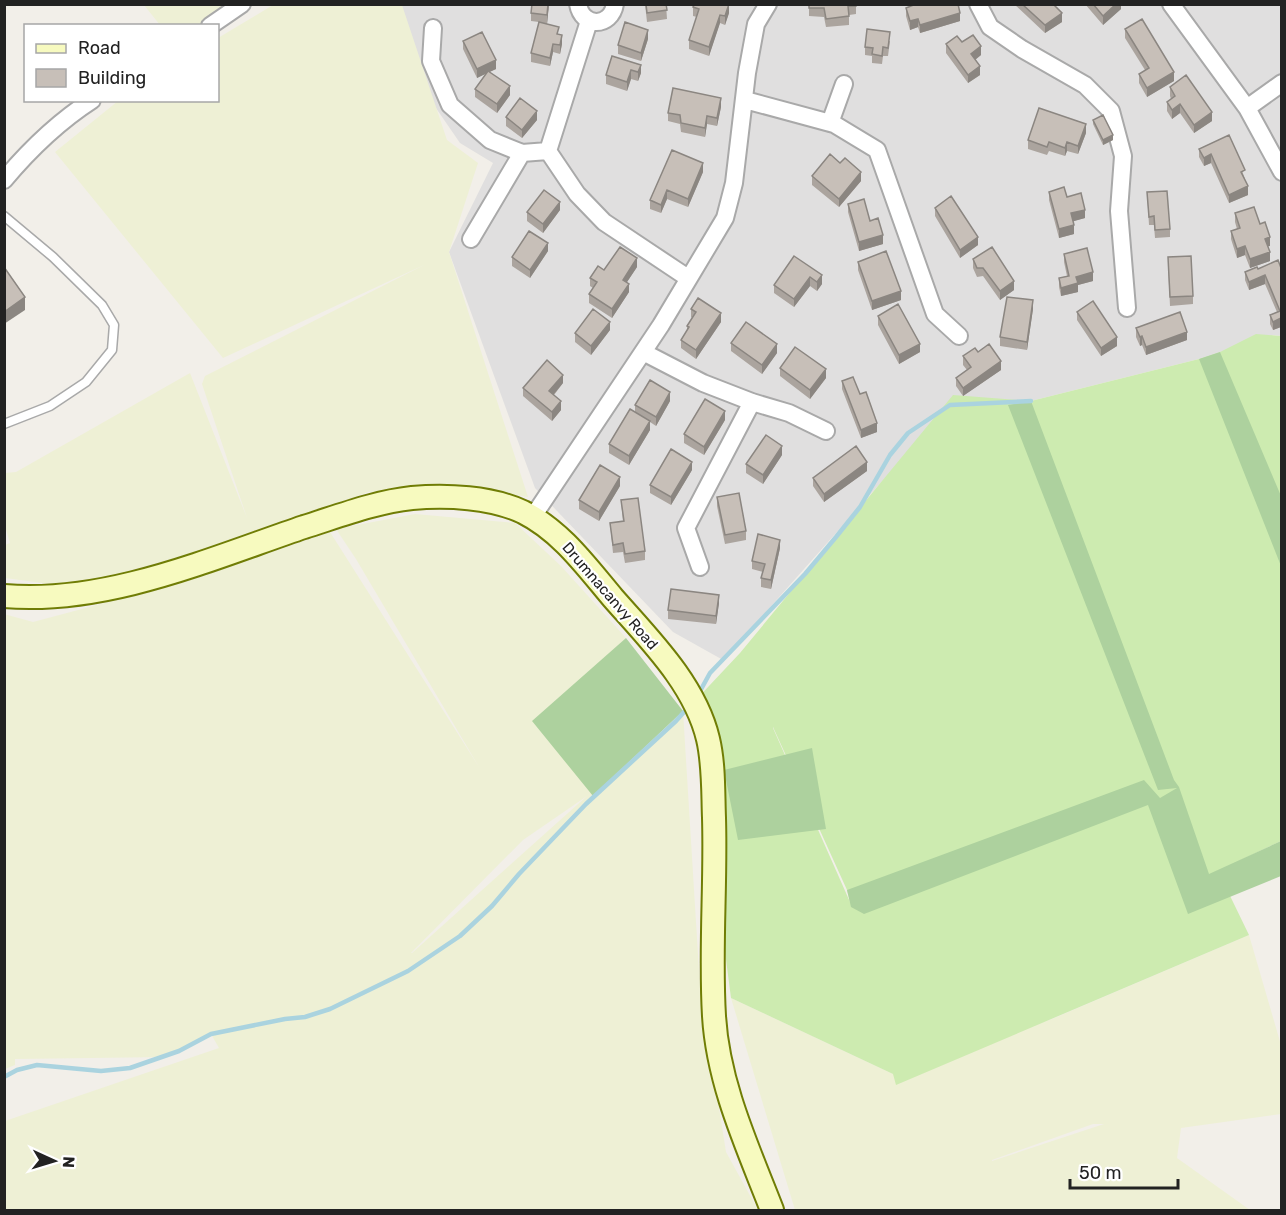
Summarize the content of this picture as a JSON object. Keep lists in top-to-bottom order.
{
  "streets": {
    "main road": ["Drumnacanvy Road"]
  },
  "legend": ["Road", "Building"],
  "scale_bar": "50 m",
  "north": "right"
}
